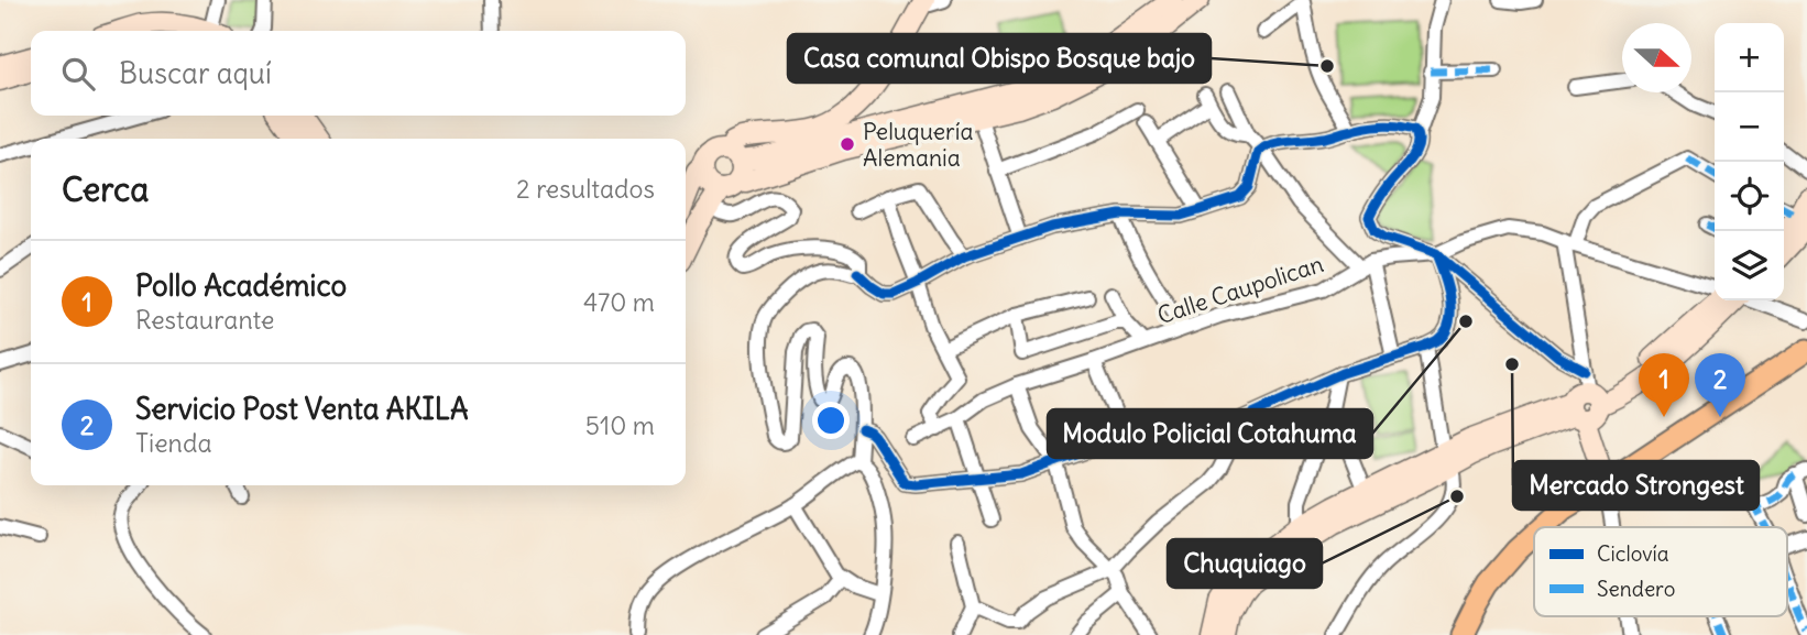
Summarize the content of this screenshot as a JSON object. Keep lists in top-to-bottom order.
{
  "streets": {
    "street": ["Calle Caupolican"]
  },
  "places": [
    "Casa comunal Obispo Bosque bajo",
    "Peluquería Alemania",
    "Modulo Policial Cotahuma",
    "Mercado Strongest",
    "Chuquiago"
  ],
  "legend": ["Ciclovía", "Sendero"],
  "north": "right",
  "page": {
    "map_buttons": ["+", "−"],
    "search": "Buscar aquí",
    "heading": ["Cerca", "2 resultados"],
    "list": [
      {
        "mark": "1",
        "name": "Pollo Académico",
        "note": "Restaurante",
        "value": "470 m"
      },
      {
        "mark": "2",
        "name": "Servicio Post Venta AKILA",
        "note": "Tienda",
        "value": "510 m"
      }
    ],
    "pins": ["1", "2"]
  }
}
